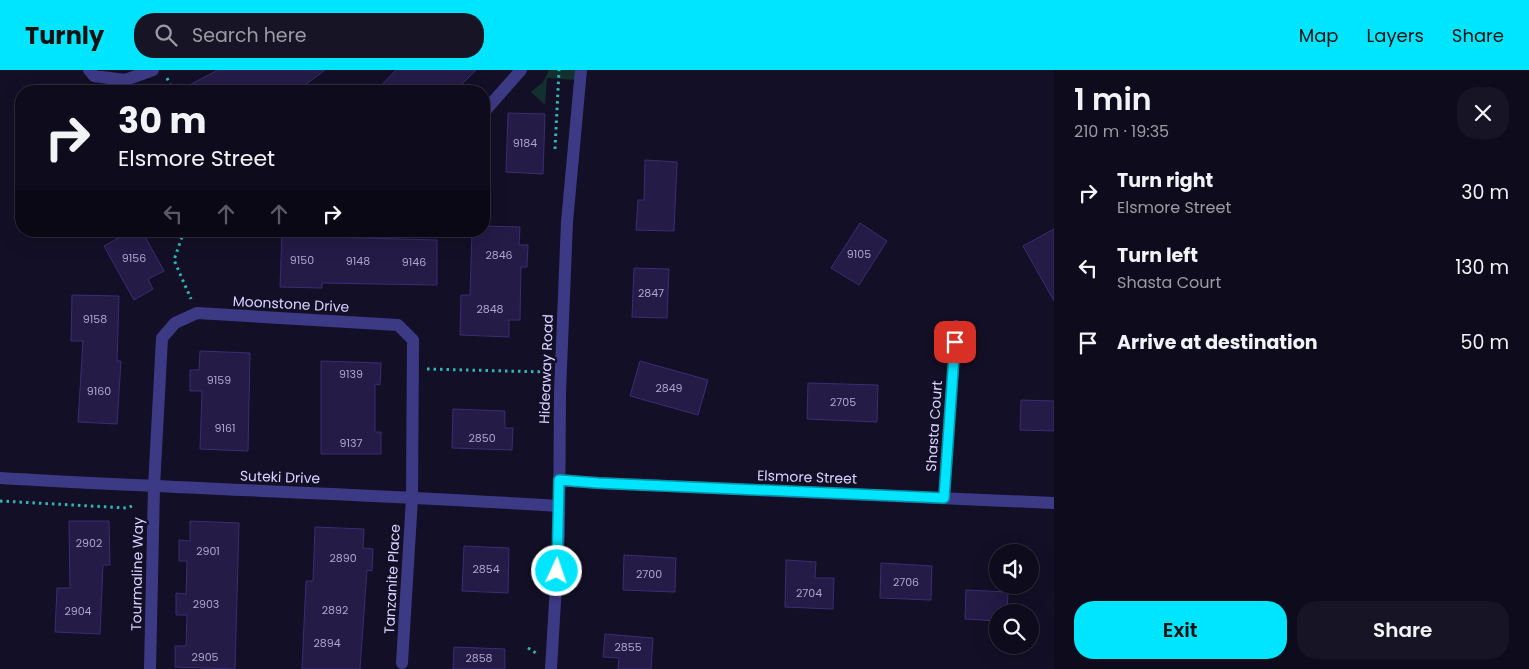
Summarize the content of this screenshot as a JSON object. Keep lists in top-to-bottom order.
{
  "streets": {
    "street": [
      "Moonstone Drive",
      "Hideaway Road",
      "Shasta Court",
      "Suteki Drive",
      "Elsmore Street",
      "Tourmaline Way",
      "Tanzanite Place"
    ]
  },
  "crossings": [
    ["Moonstone Drive", "Suteki Drive"],
    ["Moonstone Drive", "Tourmaline Way"],
    ["Moonstone Drive", "Tanzanite Place"],
    ["Hideaway Road", "Suteki Drive"],
    ["Hideaway Road", "Elsmore Street"],
    ["Shasta Court", "Elsmore Street"],
    ["Suteki Drive", "Tourmaline Way"],
    ["Suteki Drive", "Tanzanite Place"]
  ],
  "house_numbers": [
    "9184",
    "9105",
    "2846",
    "9156",
    "9150",
    "9148",
    "9146",
    "2847",
    "2848",
    "9158",
    "9139",
    "9159",
    "2849",
    "9160",
    "2705",
    "9161",
    "2850",
    "9137",
    "2902",
    "2901",
    "2890",
    "2854",
    "2700",
    "2706",
    "2704",
    "2903",
    "2892",
    "2904",
    "2894",
    "2855",
    "2905",
    "2858"
  ],
  "page": {
    "header": "Turnly",
    "search": "Search here",
    "nav": ["Map", "Layers", "Share"],
    "heading": ["1 min", "210 m · 19:35"],
    "turn": ["30 m", "Elsmore Street"],
    "list": [
      {
        "name": "Turn right",
        "note": "Elsmore Street",
        "value": "30 m"
      },
      {
        "name": "Turn left",
        "note": "Shasta Court",
        "value": "130 m"
      },
      {
        "name": "Arrive at destination",
        "value": "50 m"
      }
    ],
    "buttons": ["Exit", "Share"]
  }
}
